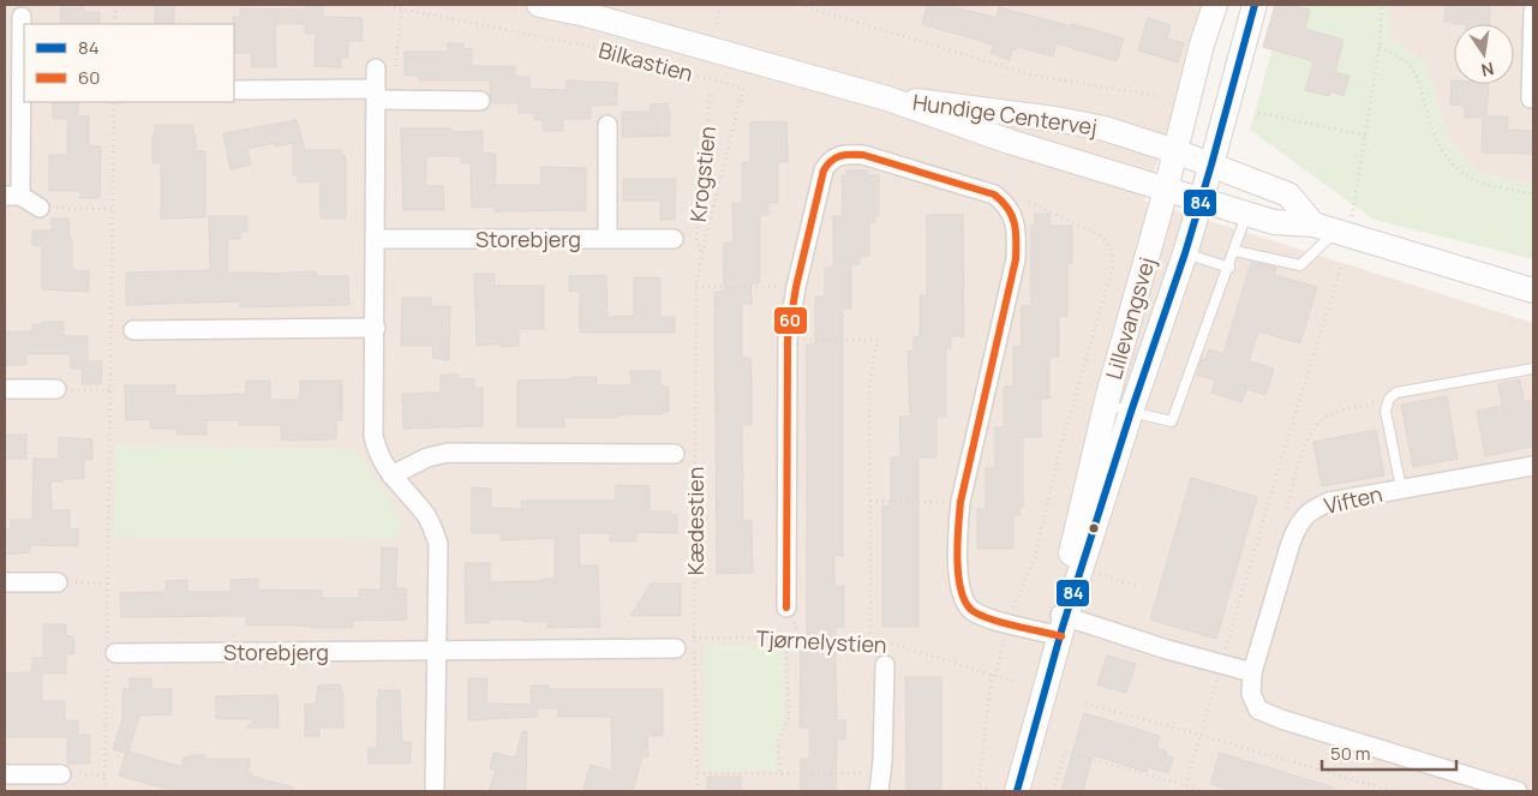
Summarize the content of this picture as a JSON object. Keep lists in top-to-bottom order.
{
  "streets": {
    "street": [
      "Hundige Centervej",
      "Storebjerg",
      "Lillevangsvej",
      "Viften"
    ],
    "path": [
      "Bilkastien",
      "Krogstien",
      "Kædestien",
      "Tjørnelystien"
    ]
  },
  "crossings": [
    ["Bilkastien", "Krogstien"],
    ["Bilkastien", "Kædestien"],
    ["Hundige Centervej", "Lillevangsvej"],
    ["Krogstien", "Kædestien"],
    ["Kædestien", "Tjørnelystien"]
  ],
  "lines": ["transit line 84", "transit line 60"],
  "legend": ["84", "60"],
  "scale_bar": "50 m",
  "north": "bottom"
}
